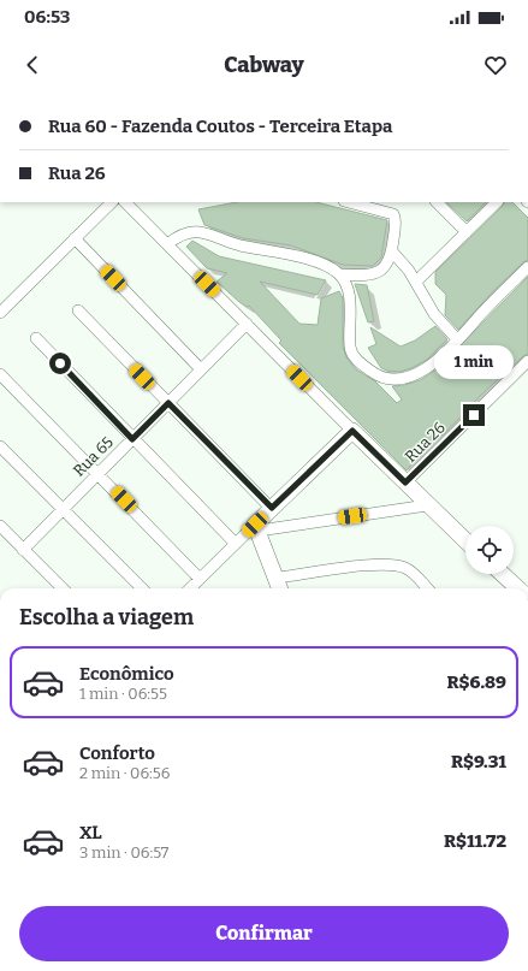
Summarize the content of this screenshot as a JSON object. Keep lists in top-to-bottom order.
{
  "streets": {
    "street": ["Rua 26", "Rua 65"]
  },
  "page": {
    "status": "06:53",
    "header": "Cabway",
    "banner": ["Rua 60 - Fazenda Coutos - Terceira Etapa", "Rua 26"],
    "bubble": "1 min",
    "heading": "Escolha a viagem",
    "list": [
      {
        "name": "Econômico",
        "note": "1 min · 06:55",
        "value": "R$6.89"
      },
      {
        "name": "Conforto",
        "note": "2 min · 06:56",
        "value": "R$9.31"
      },
      {
        "name": "XL",
        "note": "3 min · 06:57",
        "value": "R$11.72"
      }
    ],
    "buttons": "Confirmar"
  }
}
